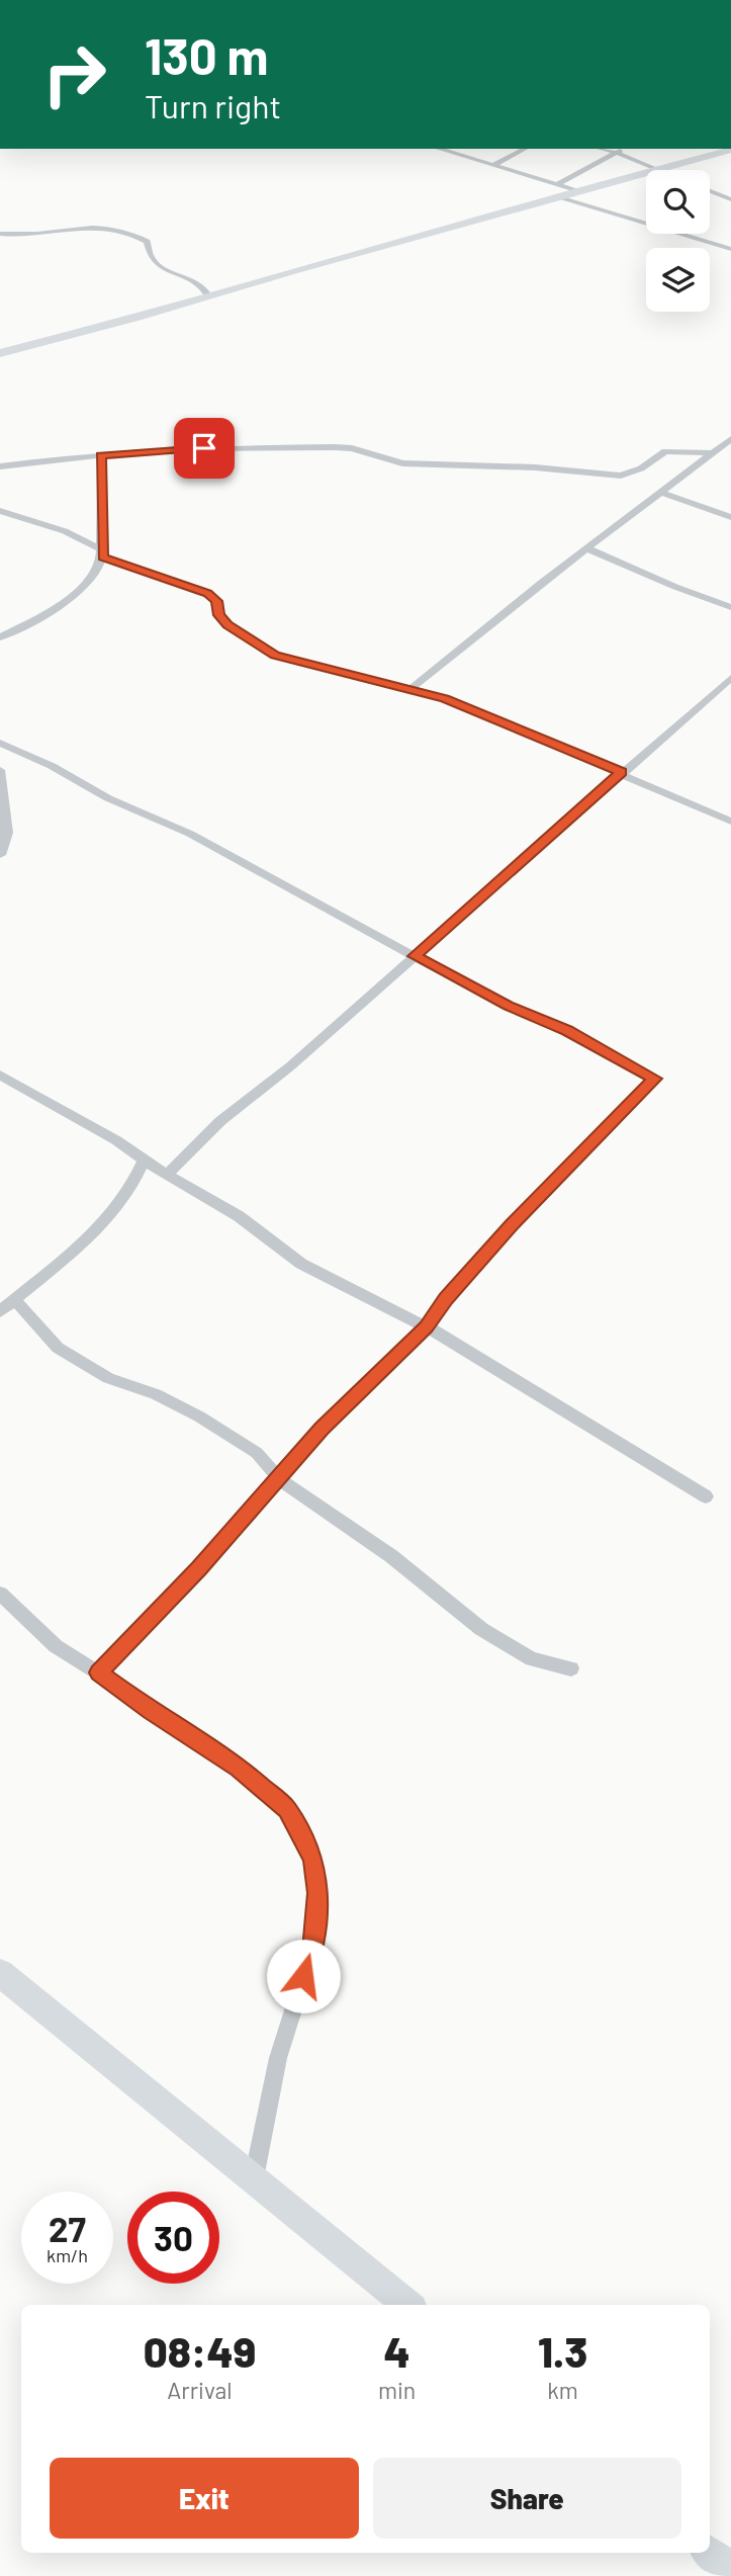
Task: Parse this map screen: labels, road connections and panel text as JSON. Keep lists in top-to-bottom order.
{
  "page": {
    "turn": ["130 m", "Turn right"],
    "speed": "27 km/h",
    "limit": "30",
    "eta": [
      "08:49",
      "Arrival",
      "4",
      "min",
      "1.3",
      "km"
    ],
    "buttons": ["Exit", "Share"]
  }
}
